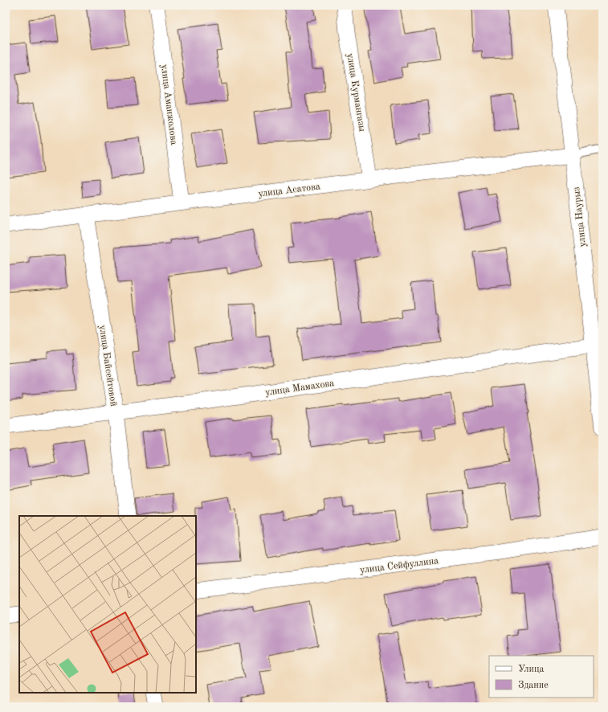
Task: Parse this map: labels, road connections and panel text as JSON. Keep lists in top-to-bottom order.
{
  "streets": {
    "street": [
      "улица Курмангазы",
      "улица Аманжолова",
      "улица Асатова",
      "улица Наурыз",
      "улица Байсейтовой",
      "улица Мамахова",
      "улица Сейфуллина"
    ]
  },
  "crossings": [
    ["улица Курмангазы", "улица Асатова"],
    ["улица Аманжолова", "улица Асатова"],
    ["улица Асатова", "улица Наурыз"],
    ["улица Асатова", "улица Байсейтовой"],
    ["улица Наурыз", "улица Мамахова"],
    ["улица Байсейтовой", "улица Мамахова"]
  ],
  "legend": ["Улица", "Здание"]
}
